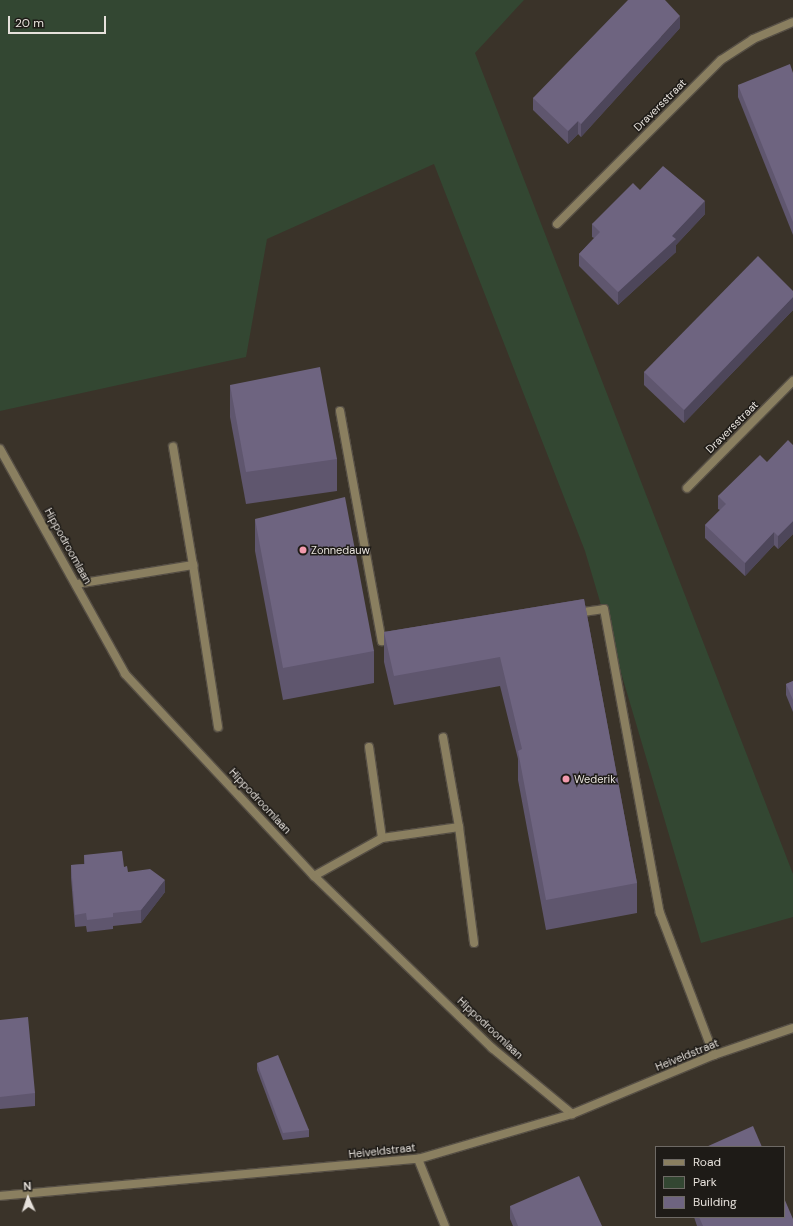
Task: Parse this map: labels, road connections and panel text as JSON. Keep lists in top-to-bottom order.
{
  "streets": {
    "street": ["Draversstraat", "Hippodroomlaan", "Heiveldstraat"]
  },
  "crossings": [
    ["Hippodroomlaan", "Heiveldstraat"]
  ],
  "places": ["Zonnedauw", "Wederik"],
  "legend": ["Road", "Park", "Building"],
  "scale_bar": "20 m",
  "north": "top"
}
